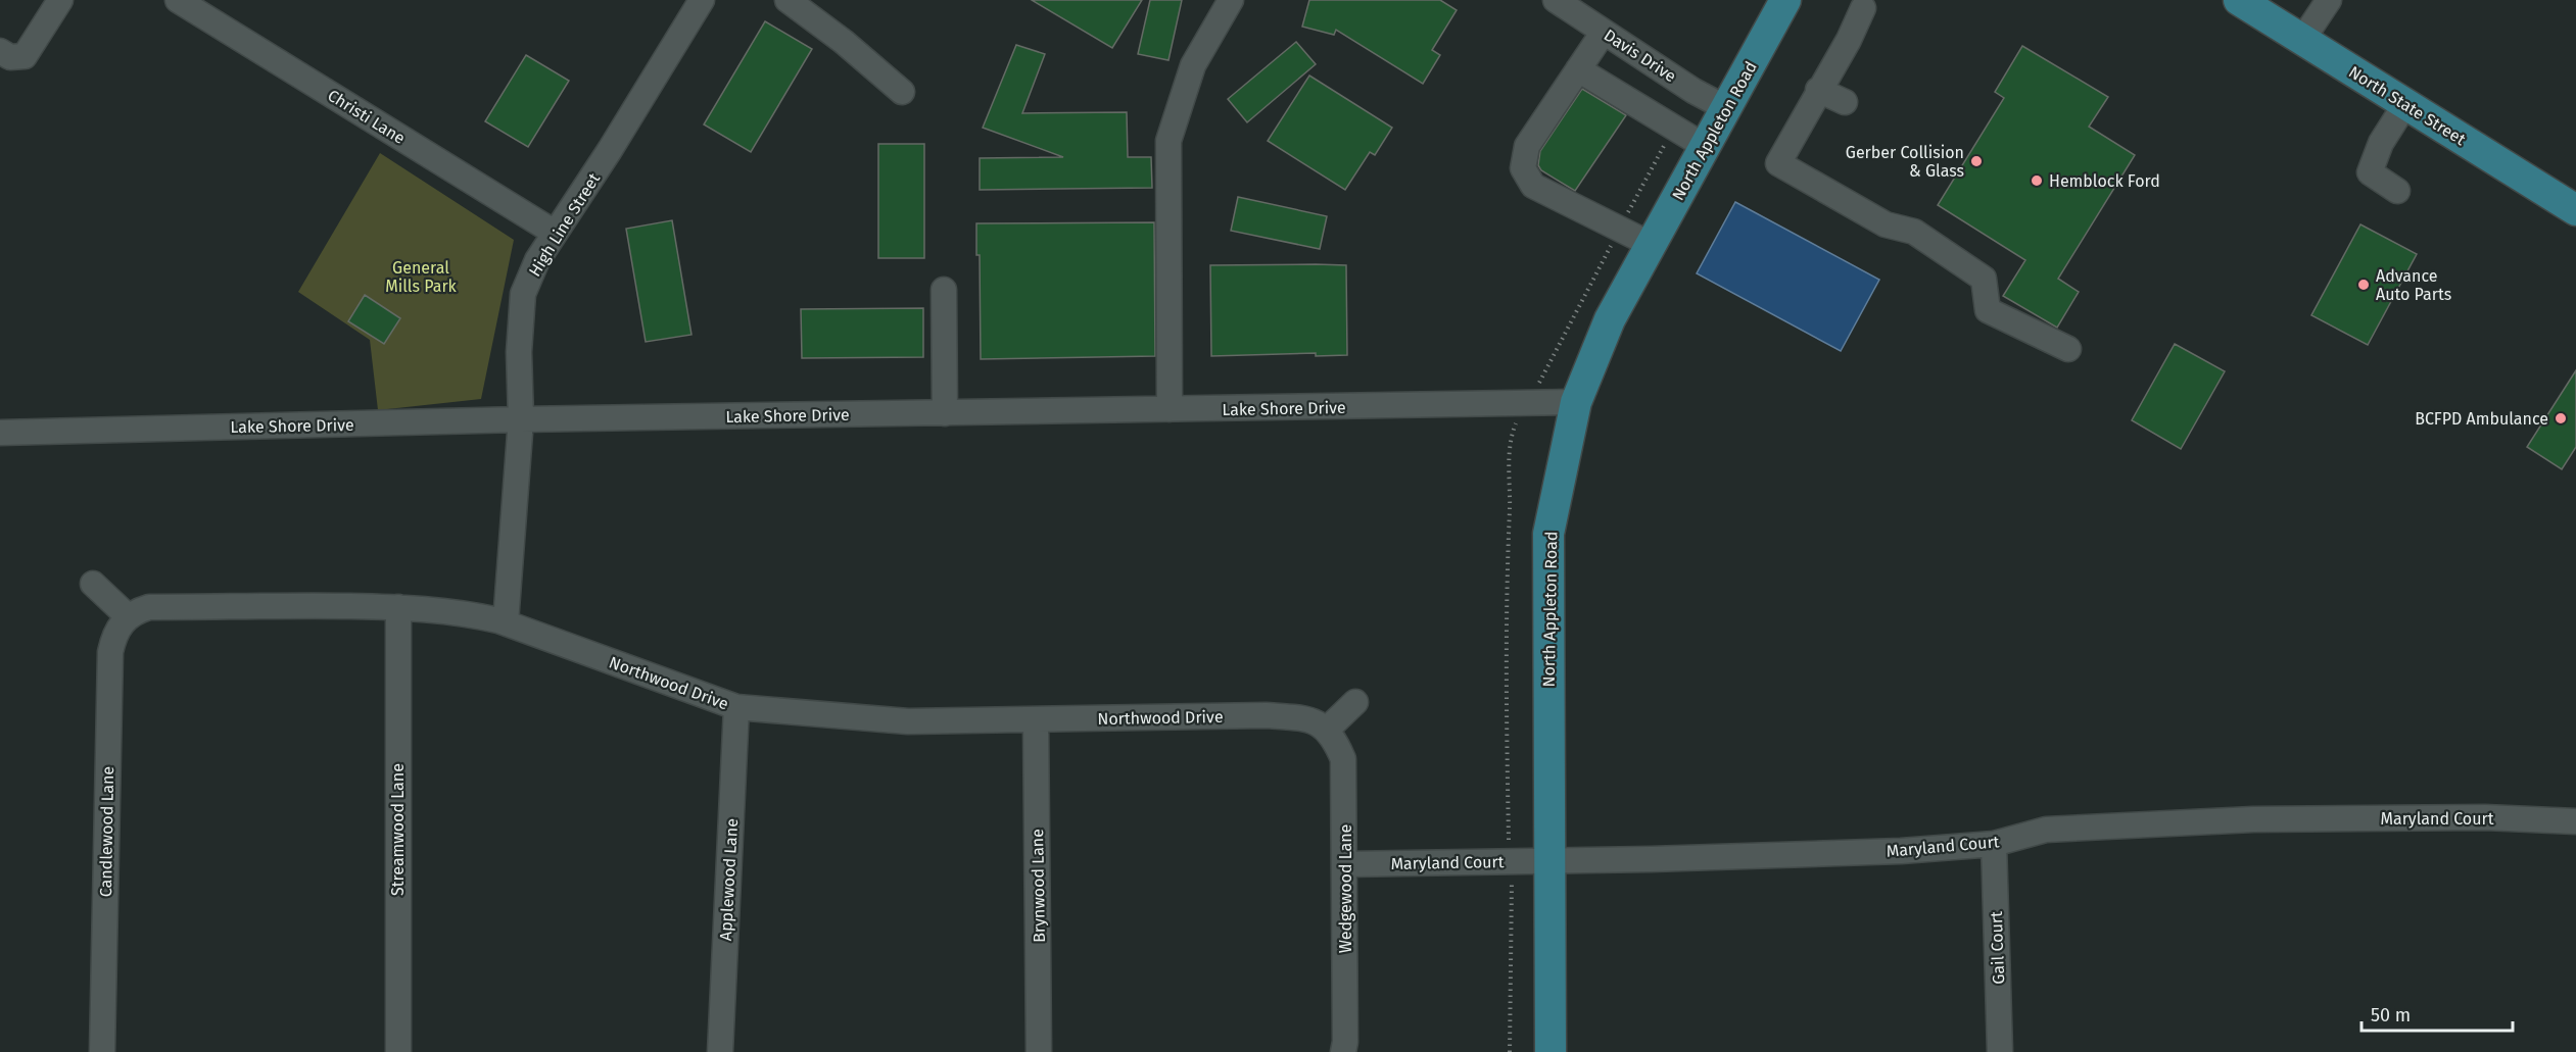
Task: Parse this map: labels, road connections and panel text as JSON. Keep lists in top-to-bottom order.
{
  "streets": {
    "main road": ["North State Street", "North Appleton Road"],
    "street": [
      "Davis Drive",
      "Christi Lane",
      "High Line Street",
      "Lake Shore Drive",
      "Northwood Drive",
      "Maryland Court",
      "Streamwood Lane",
      "Candlewood Lane",
      "Applewood Lane",
      "Brynwood Lane",
      "Wedgewood Lane",
      "Gail Court"
    ]
  },
  "crossings": [
    ["Davis Drive", "North Appleton Road"],
    ["Christi Lane", "High Line Street"],
    ["North Appleton Road", "Lake Shore Drive"],
    ["North Appleton Road", "Maryland Court"],
    ["High Line Street", "Lake Shore Drive"],
    ["High Line Street", "Northwood Drive"],
    ["Northwood Drive", "Streamwood Lane"],
    ["Northwood Drive", "Candlewood Lane"],
    ["Northwood Drive", "Applewood Lane"],
    ["Northwood Drive", "Brynwood Lane"],
    ["Northwood Drive", "Wedgewood Lane"],
    ["Maryland Court", "Wedgewood Lane"],
    ["Maryland Court", "Gail Court"]
  ],
  "parks": ["General Mills Park"],
  "places": [
    "Gerber Collision & Glass",
    "Hemblock Ford",
    "Advance Auto Parts",
    "BCFPD Ambulance"
  ],
  "scale_bar": "50 m"
}
